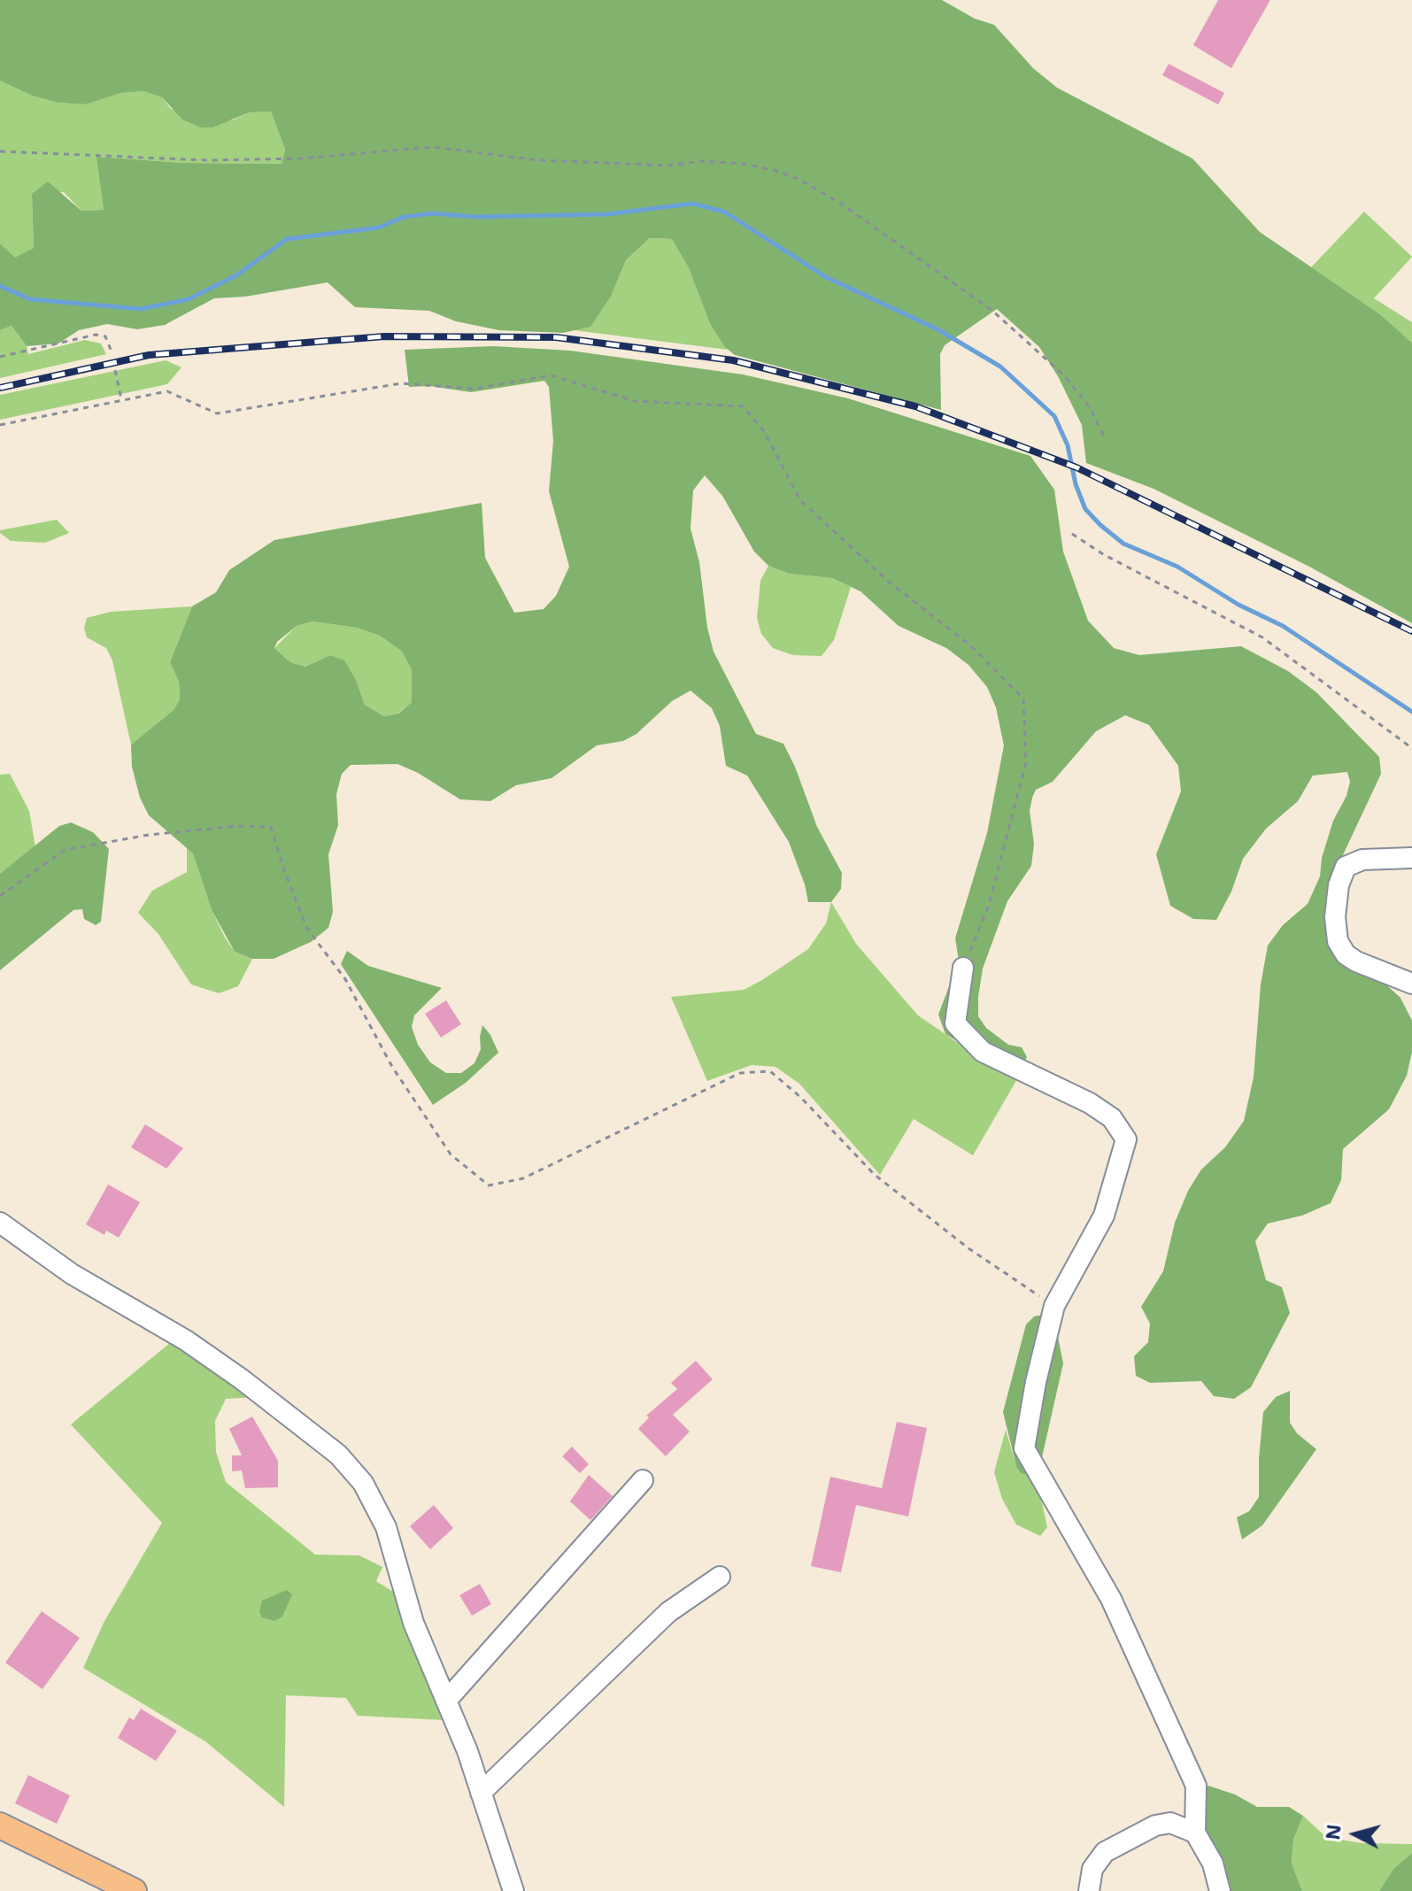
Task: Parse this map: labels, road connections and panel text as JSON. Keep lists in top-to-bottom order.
{
  "north": "left"
}
